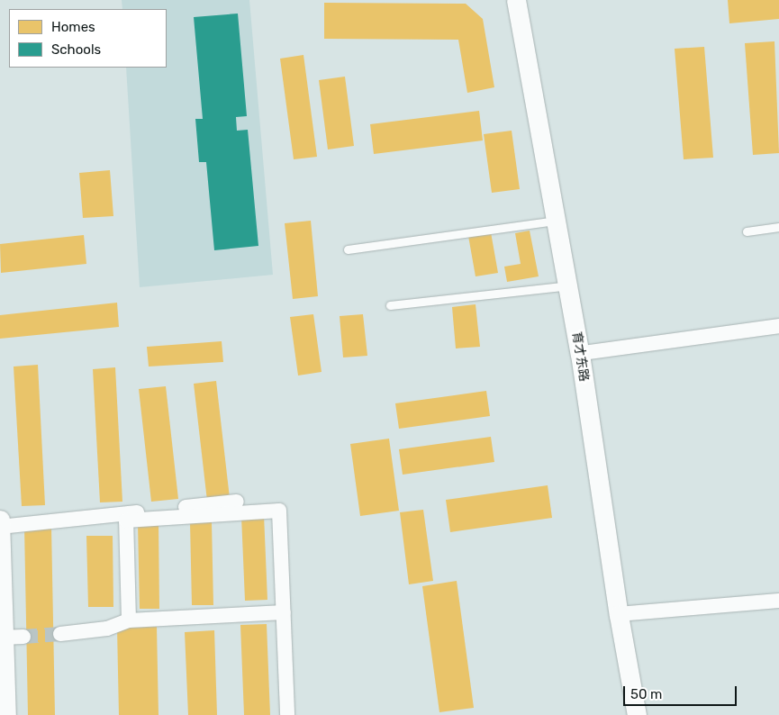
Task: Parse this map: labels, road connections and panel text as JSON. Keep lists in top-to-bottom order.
{
  "streets": {
    "street": ["育才东路"]
  },
  "legend": ["Homes", "Schools"],
  "scale_bar": "50 m"
}
